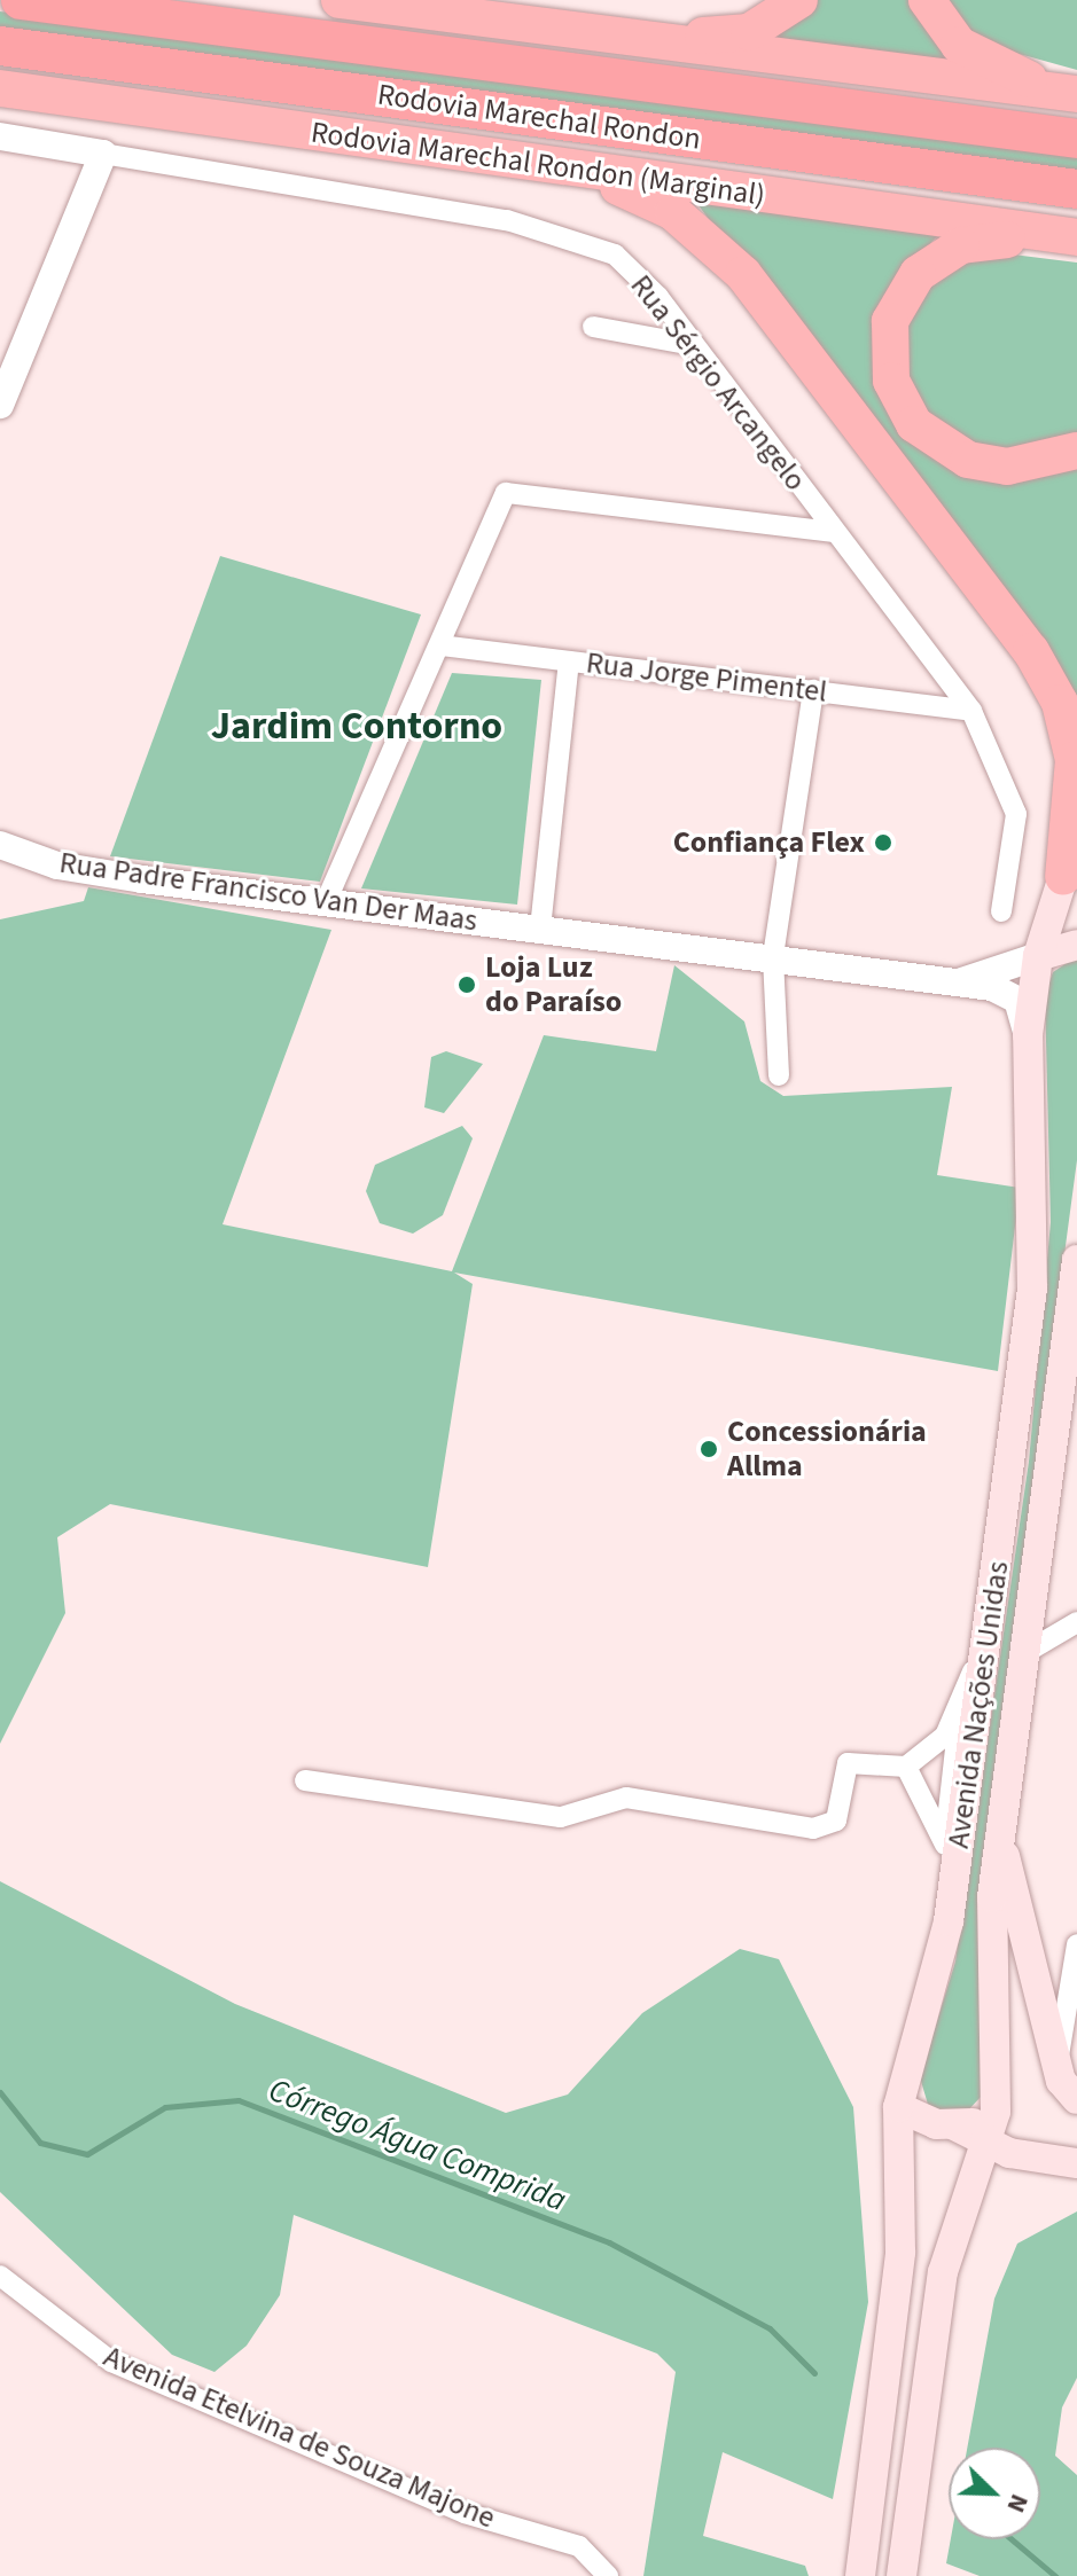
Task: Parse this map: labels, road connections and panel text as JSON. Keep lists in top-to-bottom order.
{
  "streets": {
    "highway": ["Rodovia Marechal Rondon", "Rodovia Marechal Rondon (Marginal)"],
    "main road": ["Avenida Nações Unidas"],
    "street": [
      "Rua Sérgio Arcangelo",
      "Rua Jorge Pimentel",
      "Rua Padre Francisco Van Der Maas",
      "Avenida Etelvina de Souza Majone"
    ]
  },
  "crossings": [
    ["Rua Sérgio Arcangelo", "Rua Jorge Pimentel"]
  ],
  "districts": ["Jardim Contorno"],
  "water": ["Córrego Água Comprida"],
  "places": ["Confiança Flex", "Loja Luz do Paraíso", "Concessionária Allma"],
  "north": "bottom right"
}
